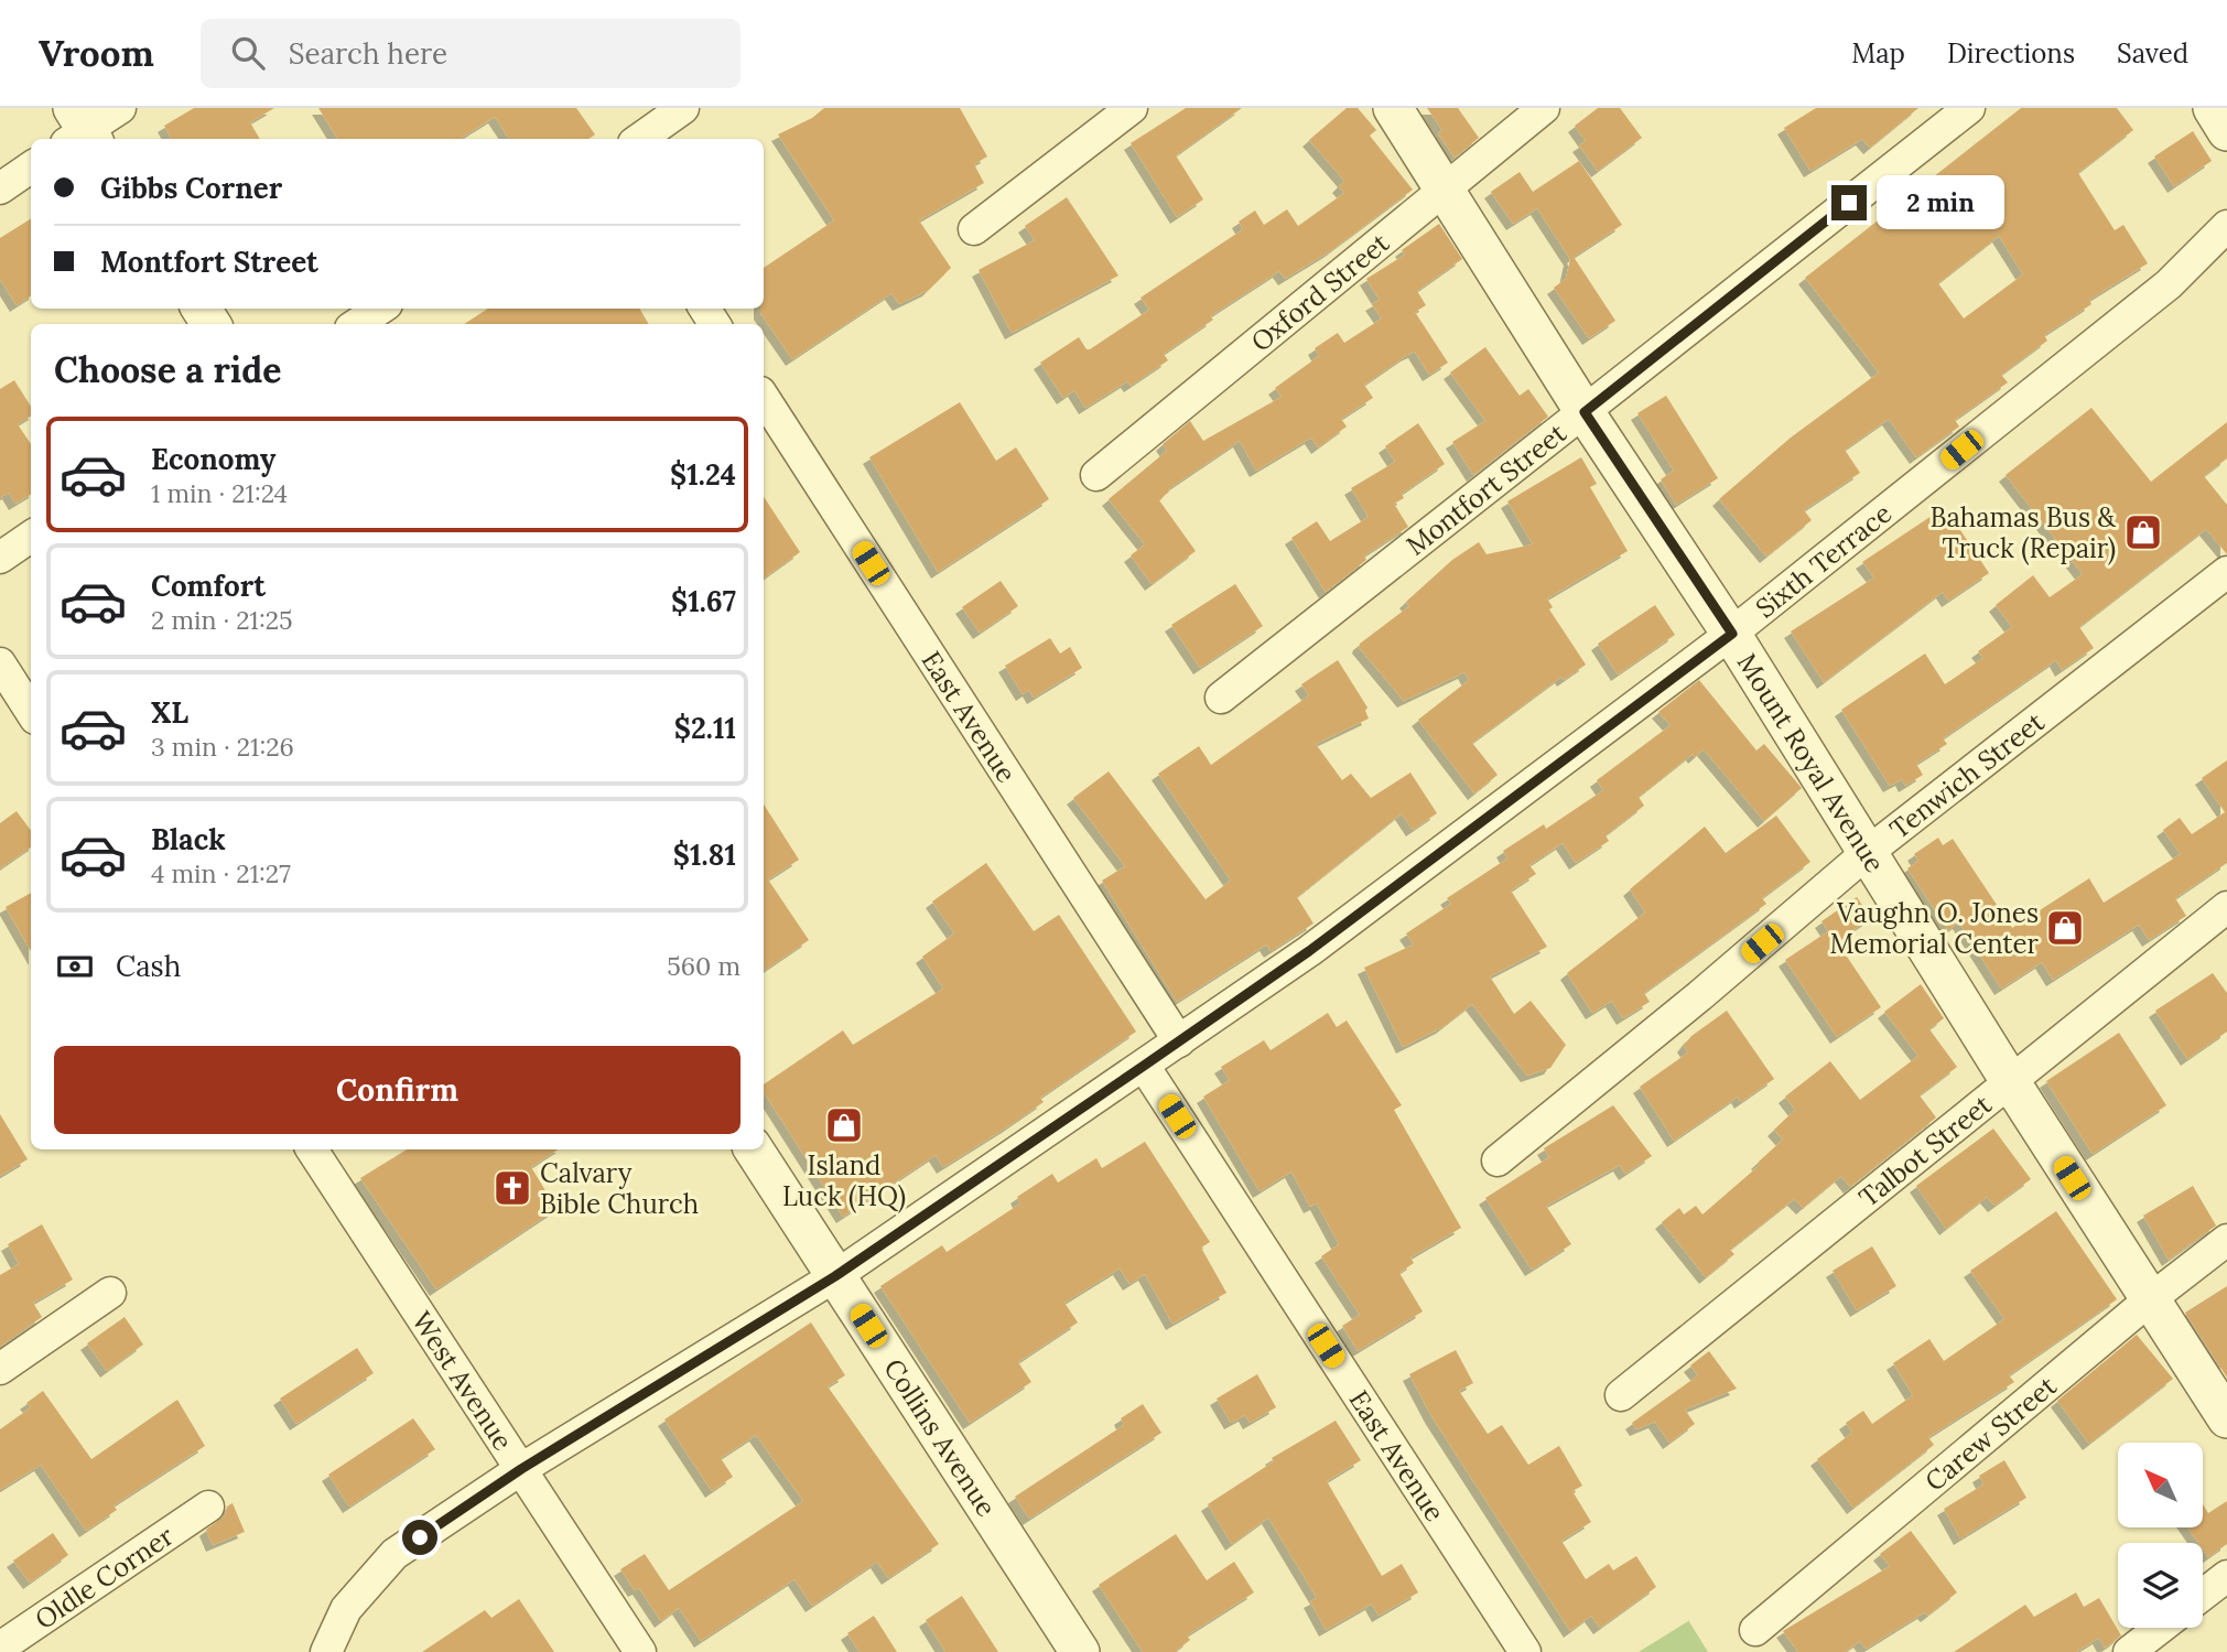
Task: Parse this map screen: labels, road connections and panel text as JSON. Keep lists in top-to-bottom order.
{
  "streets": {
    "street": [
      "Oxford Street",
      "Montfort Street",
      "Sixth Terrace",
      "East Avenue",
      "Mount Royal Avenue",
      "Tenwich Street",
      "Talbot Street",
      "West Avenue",
      "Carew Street",
      "Collins Avenue",
      "Oldle Corner"
    ]
  },
  "crossings": [
    ["Oxford Street", "Mount Royal Avenue"],
    ["Montfort Street", "Mount Royal Avenue"],
    ["Sixth Terrace", "East Avenue"],
    ["Sixth Terrace", "Mount Royal Avenue"],
    ["Sixth Terrace", "West Avenue"],
    ["Sixth Terrace", "Collins Avenue"],
    ["Mount Royal Avenue", "Tenwich Street"],
    ["Mount Royal Avenue", "Talbot Street"],
    ["Mount Royal Avenue", "Carew Street"]
  ],
  "places": {
    "shop": ["Bahamas Bus & Truck (Repair)", "Vaughn O. Jones Memorial Center", "Island Luck (HQ)"],
    "church": ["Calvary Bible Church"]
  },
  "north": "top left",
  "page": {
    "header": "Vroom",
    "search": "Search here",
    "nav": ["Map", "Directions", "Saved"],
    "banner": ["Gibbs Corner", "Montfort Street"],
    "bubble": "2 min",
    "heading": "Choose a ride",
    "list": [
      {
        "name": "Economy",
        "note": "1 min · 21:24",
        "value": "$1.24"
      },
      {
        "name": "Comfort",
        "note": "2 min · 21:25",
        "value": "$1.67"
      },
      {
        "name": "XL",
        "note": "3 min · 21:26",
        "value": "$2.11"
      },
      {
        "name": "Black",
        "note": "4 min · 21:27",
        "value": "$1.81"
      }
    ],
    "pay": ["Cash", "560 m"],
    "buttons": "Confirm"
  }
}
